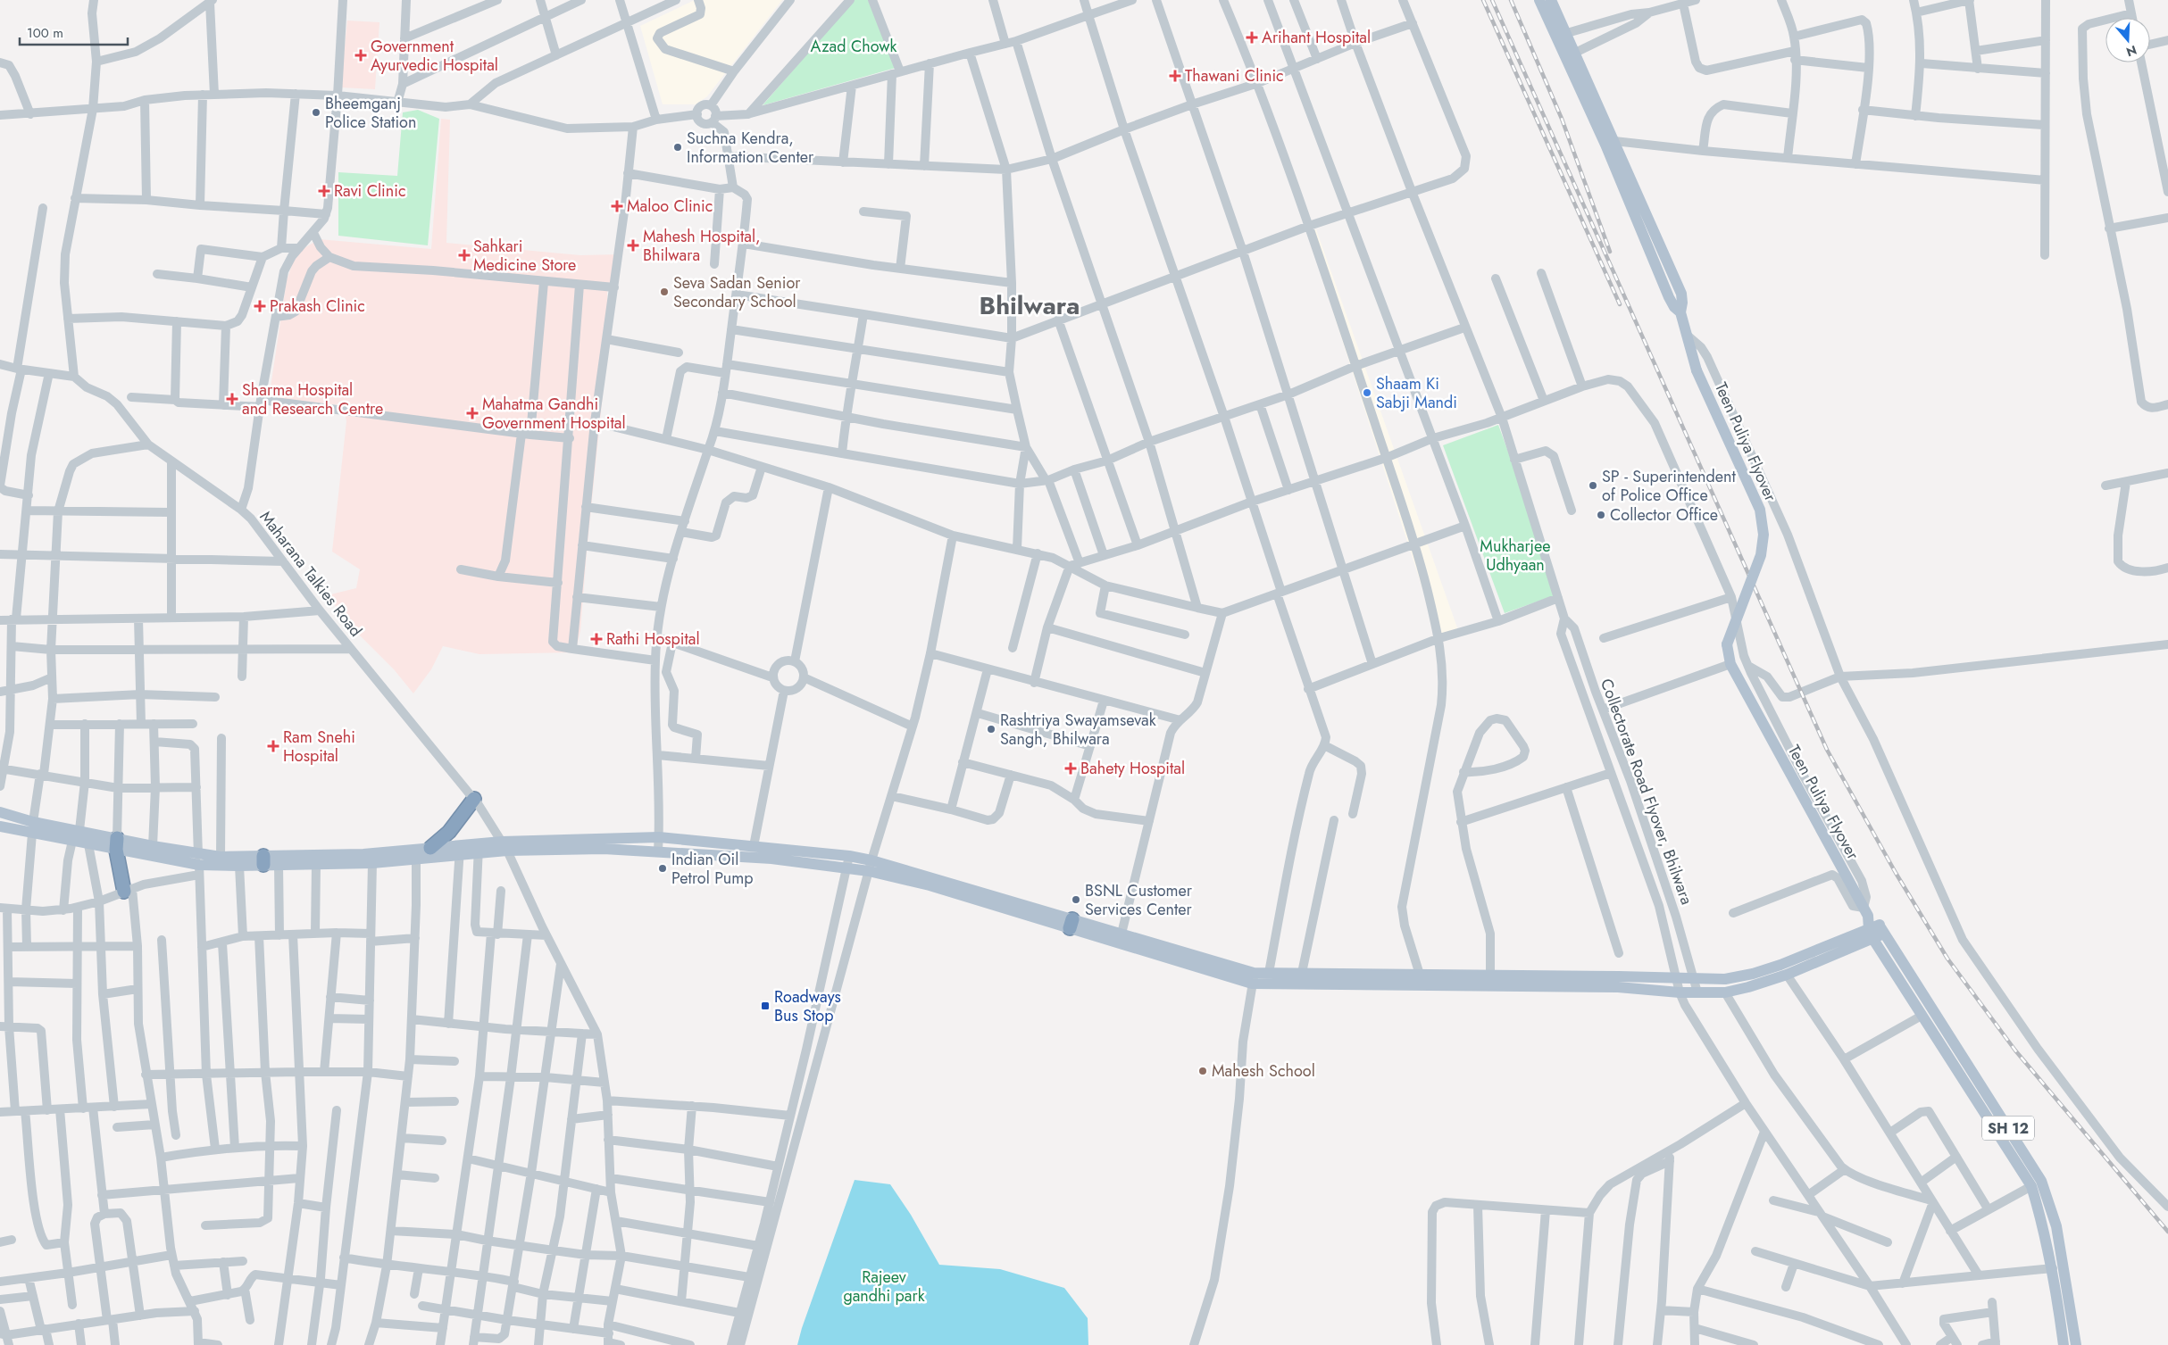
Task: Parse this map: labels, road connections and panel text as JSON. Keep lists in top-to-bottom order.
{
  "streets": {
    "main road": ["Teen Puliya Flyover", "SH 12"],
    "street": ["Maharana Talkies Road", "Collectorate Road Flyover, Bhilwara"]
  },
  "districts": ["Bhilwara"],
  "parks": ["Azad Chowk", "Mukharjee Udhyaan", "Rajeev gandhi park"],
  "places": {
    "health": [
      "Arihant Hospital",
      "Government Ayurvedic Hospital",
      "Thawani Clinic",
      "Ravi Clinic",
      "Maloo Clinic",
      "Mahesh Hospital, Bhilwara",
      "Sahkari Medicine Store",
      "Prakash Clinic",
      "Sharma Hospital and Research Centre",
      "Mahatma Gandhi Government Hospital",
      "Rathi Hospital",
      "Ram Snehi Hospital",
      "Bahety Hospital"
    ],
    "other": [
      "Bheemganj Police Station",
      "Suchna Kendra, Information Center",
      "Seva Sadan Senior Secondary School",
      "Shaam Ki Sabji Mandi",
      "SP - Superintendent of Police Office",
      "Collector Office",
      "Rashtriya Swayamsevak Sangh, Bhilwara",
      "Indian Oil Petrol Pump",
      "BSNL Customer Services Center",
      "Mahesh School"
    ],
    "transit": ["Roadways Bus Stop"]
  },
  "scale_bar": "100 m",
  "north": "bottom"
}
